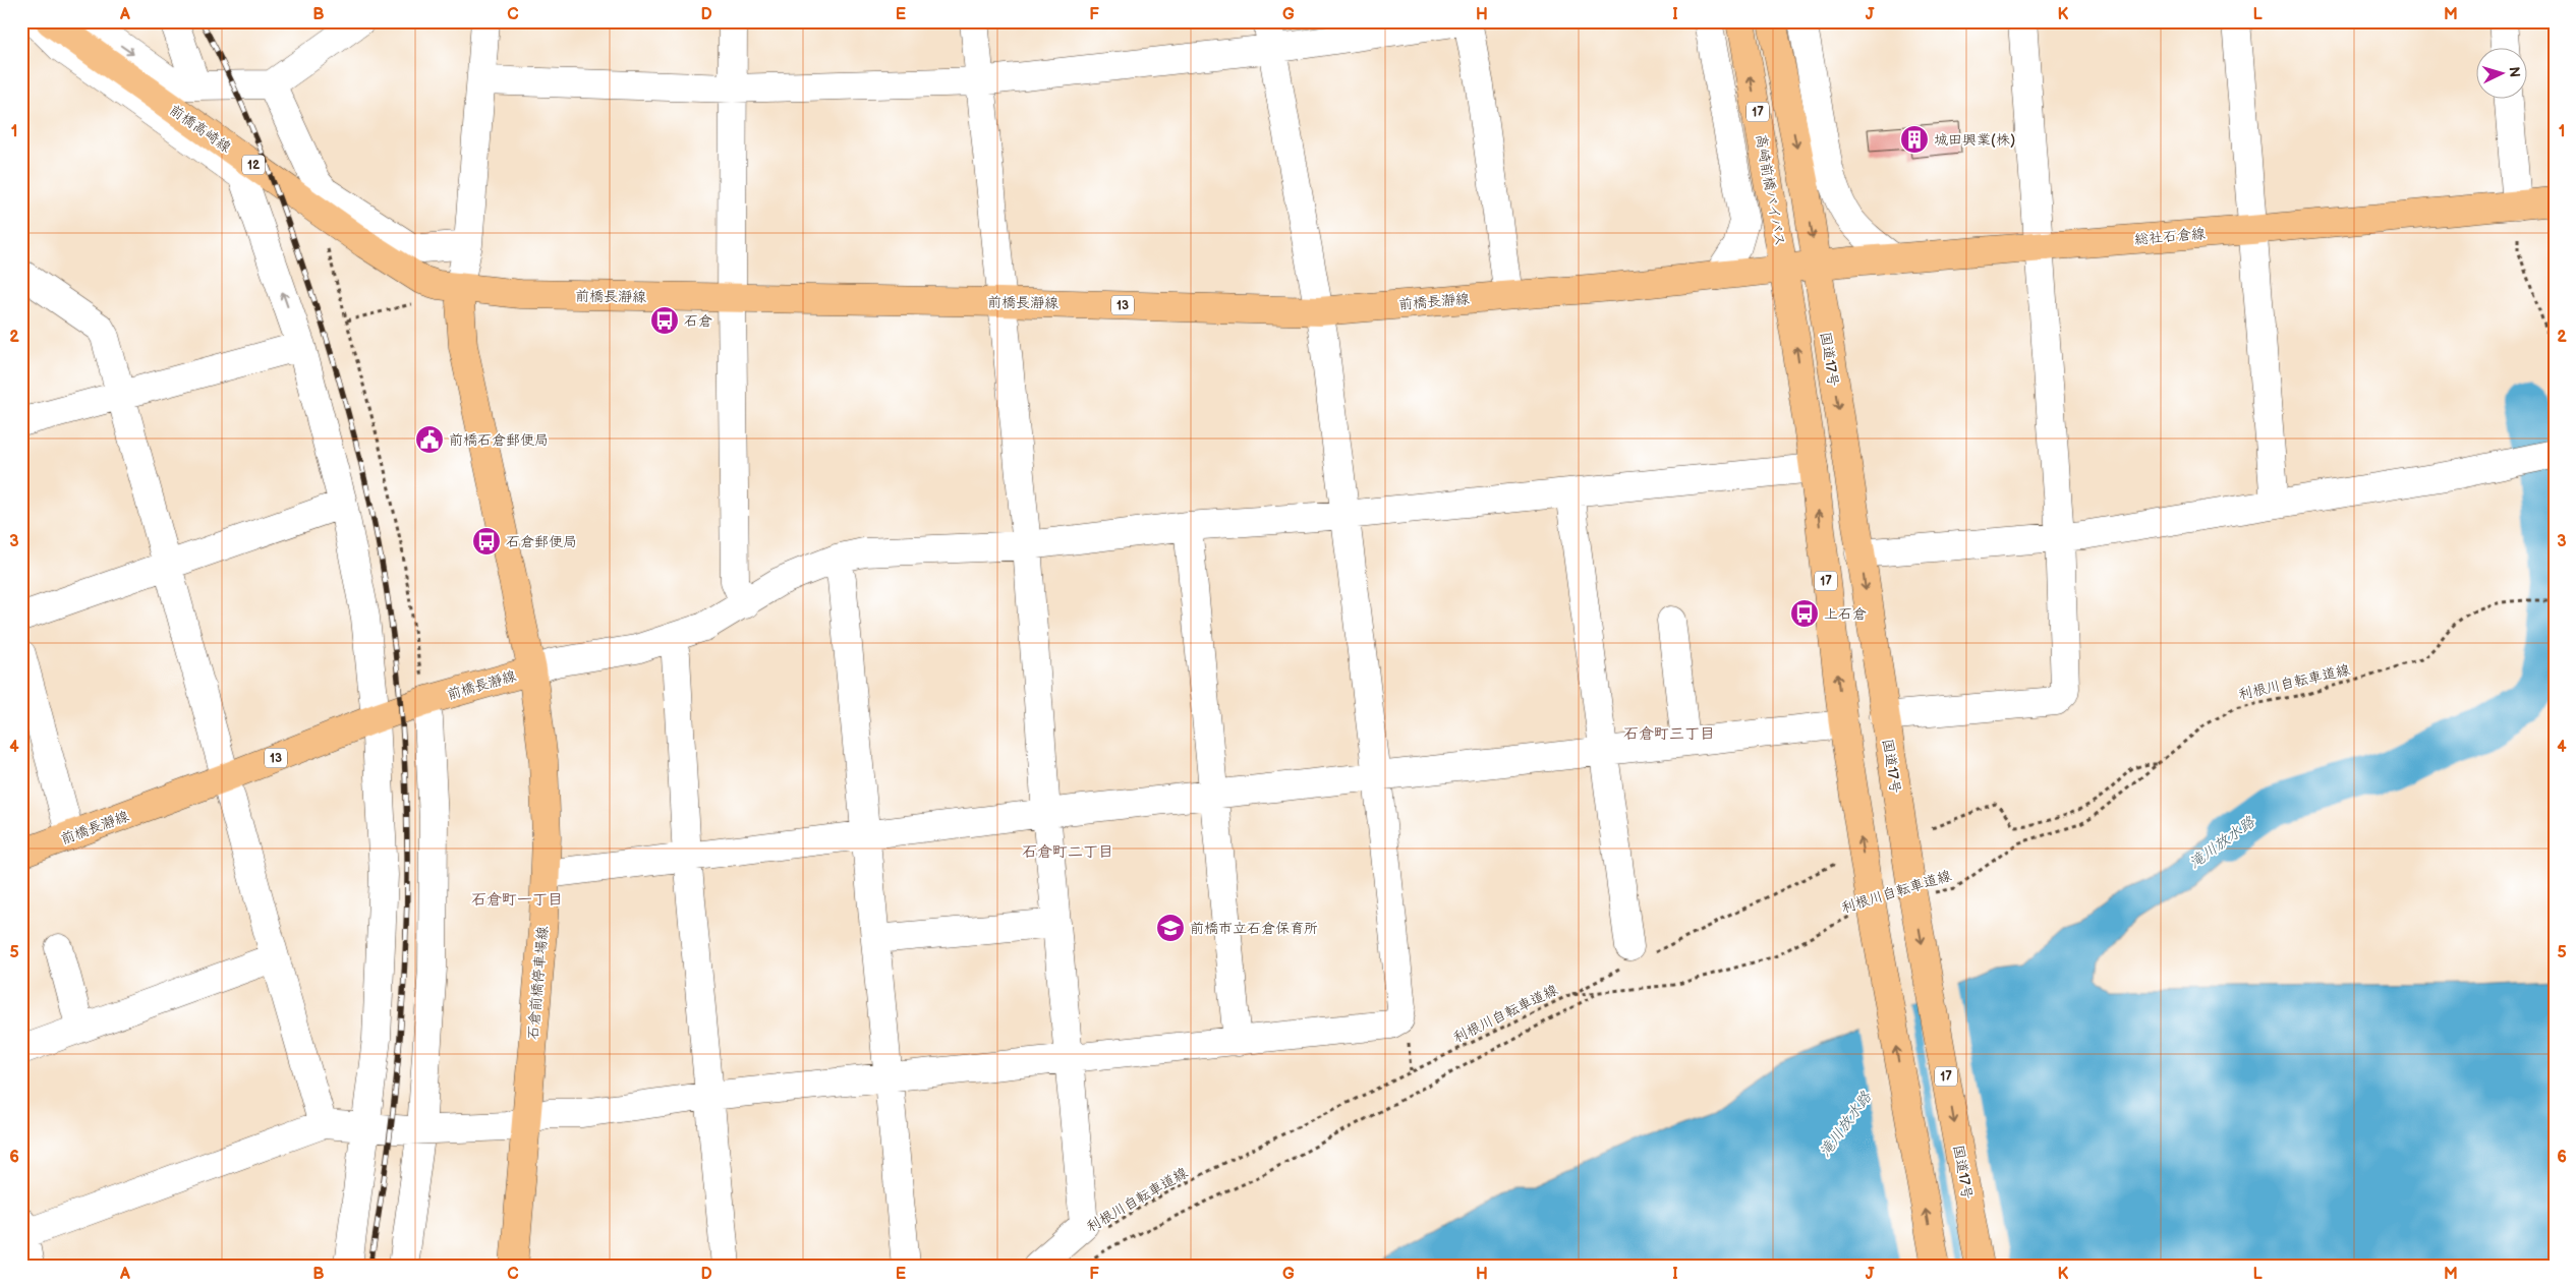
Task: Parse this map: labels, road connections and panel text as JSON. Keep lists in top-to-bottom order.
{
  "streets": {
    "main road": [
      "17",
      "前橋高崎線",
      "12",
      "高崎前橋バイパス",
      "総社石倉線",
      "前橋長瀞線",
      "13",
      "国道17号",
      "石倉前橋停車場線"
    ],
    "path": ["利根川自転車道線"]
  },
  "crossings": [
    ["17", "高崎前橋バイパス"],
    ["17", "総社石倉線"],
    ["17", "前橋長瀞線"],
    ["17", "国道17号"],
    ["17", "利根川自転車道線"],
    ["前橋高崎線", "前橋長瀞線"],
    ["高崎前橋バイパス", "総社石倉線"],
    ["高崎前橋バイパス", "前橋長瀞線"],
    ["総社石倉線", "前橋長瀞線"],
    ["総社石倉線", "国道17号"],
    ["前橋長瀞線", "石倉前橋停車場線"],
    ["国道17号", "利根川自転車道線"]
  ],
  "districts": ["石倉町三丁目", "石倉町二丁目", "石倉町一丁目"],
  "water": ["滝川放水路"],
  "places": {
    "building": ["城田興業(株)"],
    "bus stop": ["石倉", "石倉郵便局", "上石倉"],
    "public building": ["前橋石倉郵便局"],
    "school or university": ["前橋市立石倉保育所"]
  },
  "north": "right",
  "grid": {
    "columns": [
      "A",
      "B",
      "C",
      "D",
      "E",
      "F",
      "G",
      "H",
      "I",
      "J",
      "K",
      "L",
      "M"
    ],
    "rows": [
      "1",
      "2",
      "3",
      "4",
      "5",
      "6"
    ]
  }
}
